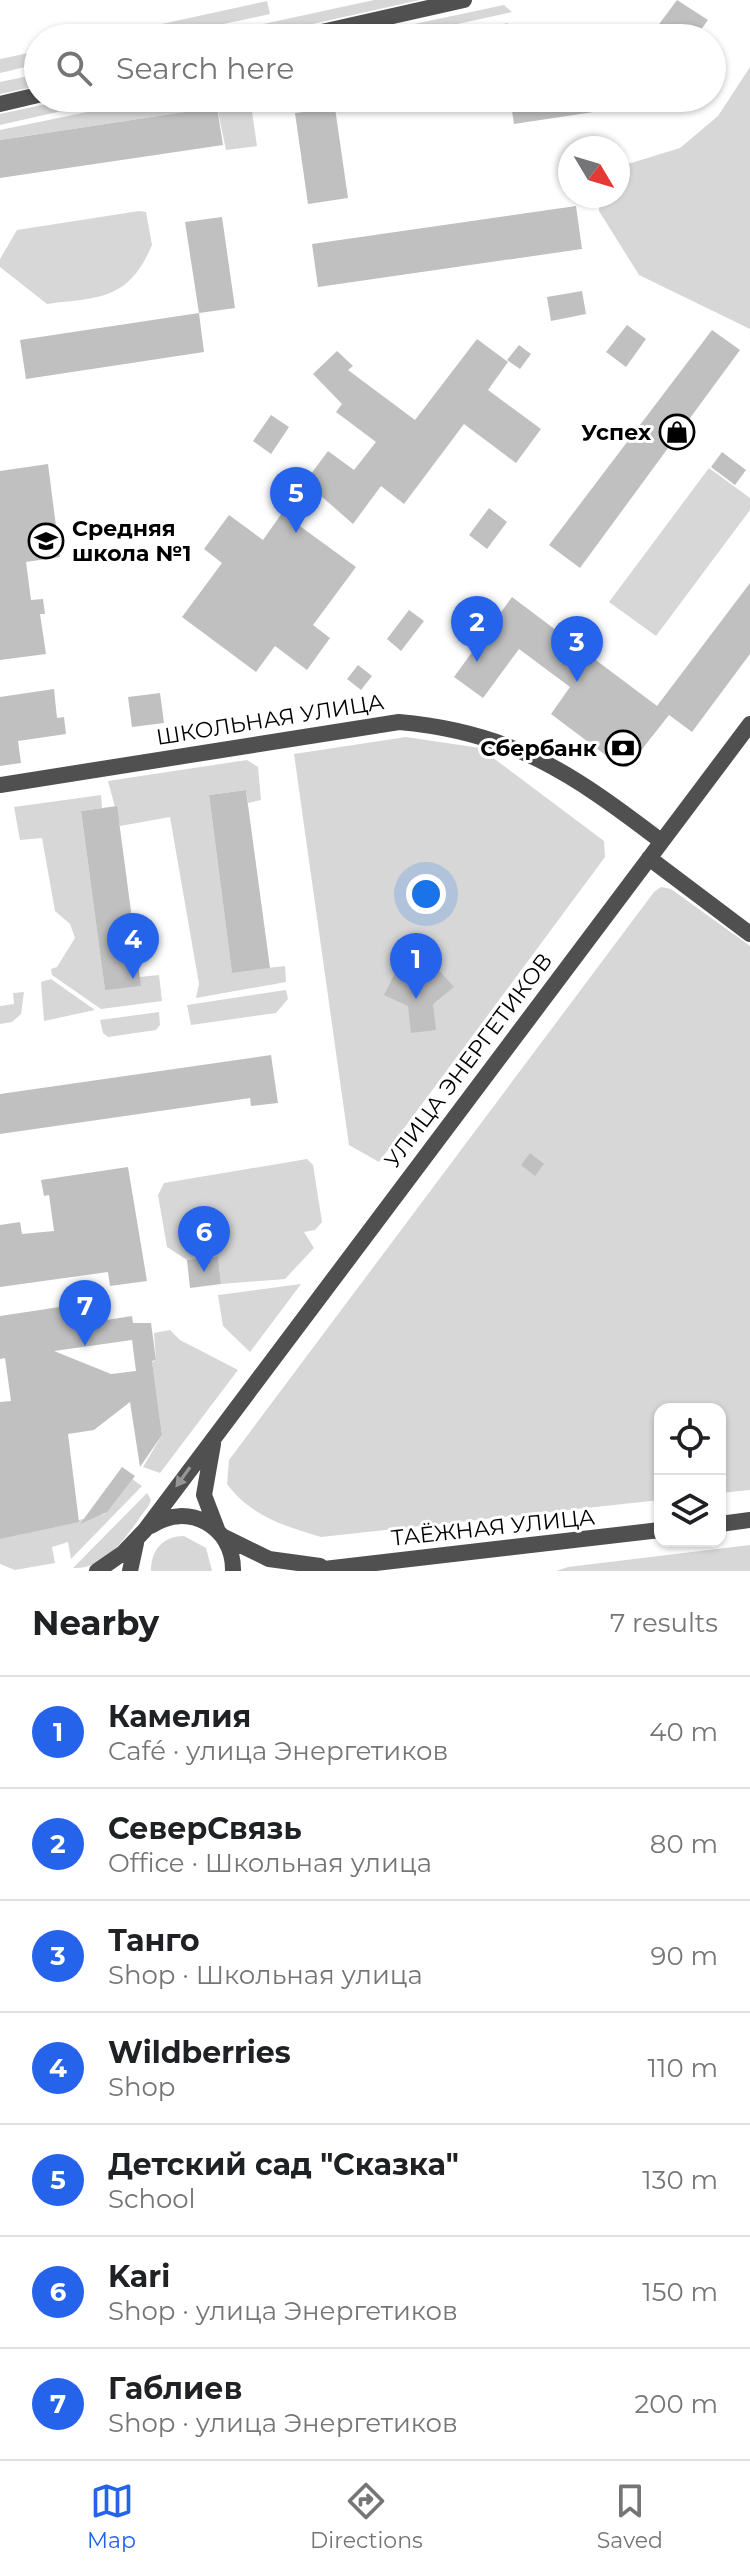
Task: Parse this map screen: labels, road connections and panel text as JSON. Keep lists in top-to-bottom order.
{
  "streets": {
    "street": ["ШКОЛЬНАЯ УЛИЦА", "УЛИЦА ЭНЕРГЕТИКОВ", "ТАЁЖНАЯ УЛИЦА"]
  },
  "crossings": [
    ["ШКОЛЬНАЯ УЛИЦА", "УЛИЦА ЭНЕРГЕТИКОВ"]
  ],
  "places": {
    "shop": ["Успех"],
    "school or university": ["Средняя школа №1"],
    "bank": ["Сбербанк"]
  },
  "north": "bottom right",
  "page": {
    "search": "Search here",
    "pins": [
      "5",
      "2",
      "3",
      "4",
      "1",
      "6",
      "7"
    ],
    "heading": ["Nearby", "7 results"],
    "list": [
      {
        "mark": "1",
        "name": "Камелия",
        "note": "Café · улица Энергетиков",
        "value": "40 m"
      },
      {
        "mark": "2",
        "name": "СеверСвязь",
        "note": "Office · Школьная улица",
        "value": "80 m"
      },
      {
        "mark": "3",
        "name": "Танго",
        "note": "Shop · Школьная улица",
        "value": "90 m"
      },
      {
        "mark": "4",
        "name": "Wildberries",
        "note": "Shop",
        "value": "110 m"
      },
      {
        "mark": "5",
        "name": "Детский сад \"Сказка\"",
        "note": "School",
        "value": "130 m"
      },
      {
        "mark": "6",
        "name": "Kari",
        "note": "Shop · улица Энергетиков",
        "value": "150 m"
      },
      {
        "mark": "7",
        "name": "Габлиев",
        "note": "Shop · улица Энергетиков",
        "value": "200 m"
      }
    ],
    "nav": ["Map", "Directions", "Saved"]
  }
}
